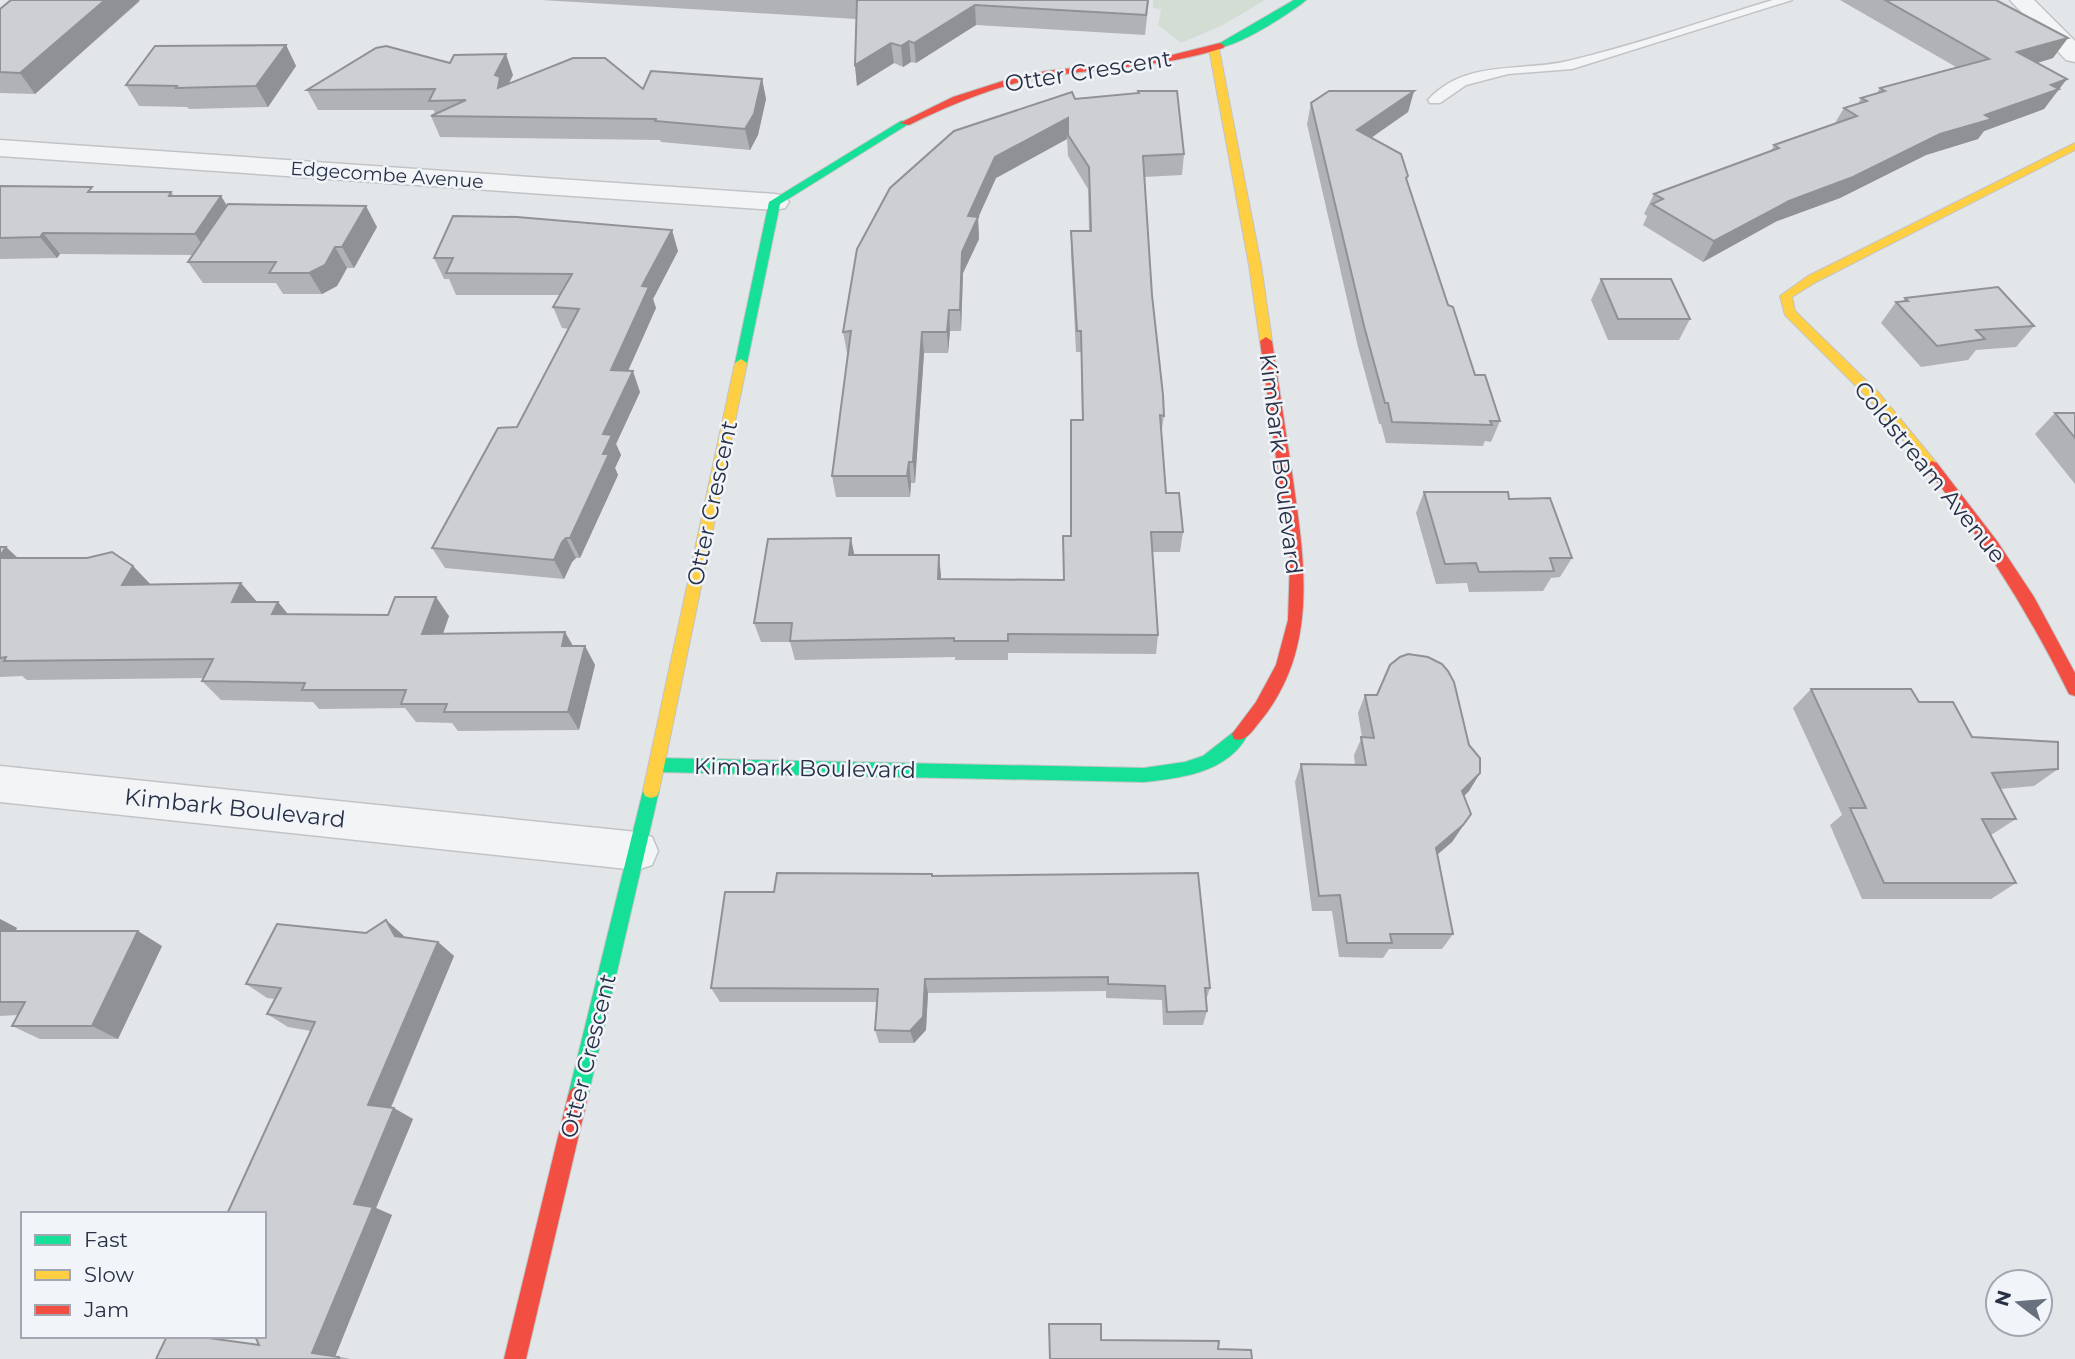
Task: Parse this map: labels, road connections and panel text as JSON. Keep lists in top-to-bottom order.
{
  "streets": {
    "street": [
      "Otter Crescent",
      "Edgecombe Avenue",
      "Kimbark Boulevard",
      "Coldstream Avenue"
    ]
  },
  "crossings": [
    ["Otter Crescent", "Edgecombe Avenue"],
    ["Otter Crescent", "Kimbark Boulevard"]
  ],
  "legend": ["Fast", "Slow", "Jam"],
  "north": "left"
}
